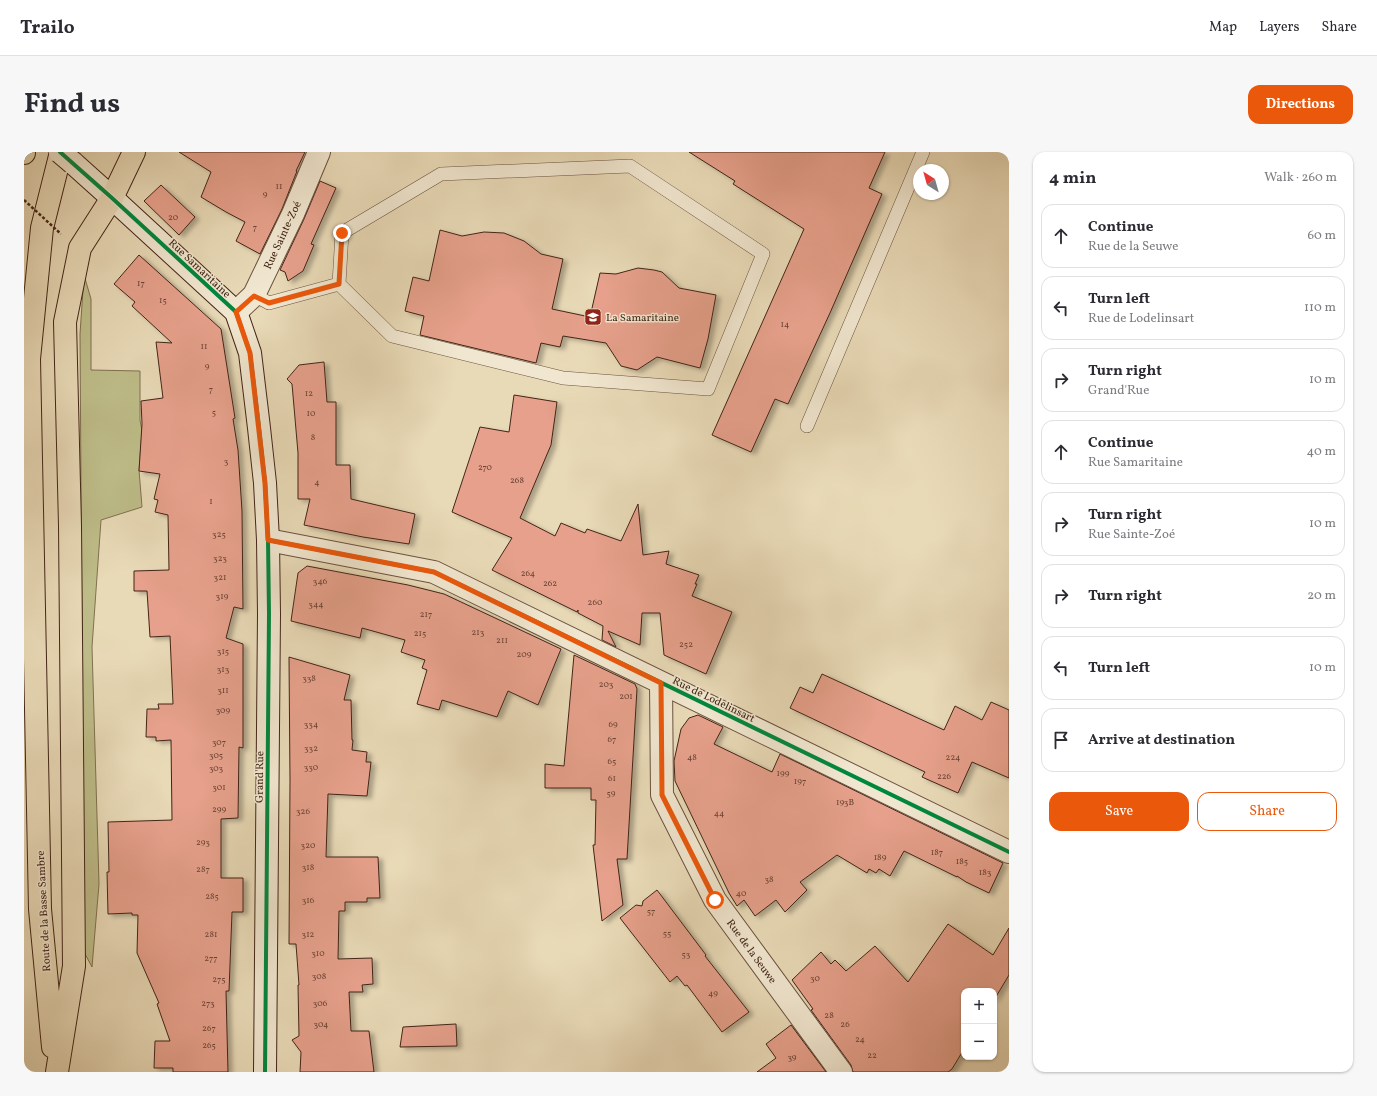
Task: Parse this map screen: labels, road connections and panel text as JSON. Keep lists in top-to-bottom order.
{
  "streets": {
    "highway": ["Route de la Basse Sambre"],
    "street": [
      "Rue Sainte-Zoé",
      "Rue Samaritaine",
      "Rue de Lodelinsart",
      "Grand'Rue",
      "Rue de la Seuwe"
    ]
  },
  "crossings": [
    ["Rue Sainte-Zoé", "Rue Samaritaine"],
    ["Rue Samaritaine", "Grand'Rue"],
    ["Rue Samaritaine", "Route de la Basse Sambre"],
    ["Rue de Lodelinsart", "Grand'Rue"],
    ["Rue de Lodelinsart", "Rue de la Seuwe"]
  ],
  "places": {
    "school or university": ["La Samaritaine"]
  },
  "house_numbers": [
    "11",
    "9",
    "20",
    "7",
    "17",
    "15",
    "14",
    "11",
    "9",
    "7",
    "12",
    "5",
    "10",
    "8",
    "3",
    "270",
    "268",
    "4",
    "1",
    "325",
    "323",
    "264",
    "321",
    "346",
    "262",
    "319",
    "260",
    "344",
    "217",
    "213",
    "215",
    "211",
    "252",
    "315",
    "209",
    "313",
    "338",
    "203",
    "311",
    "201",
    "309",
    "334",
    "69",
    "67",
    "307",
    "332",
    "305",
    "48",
    "224",
    "65",
    "330",
    "303",
    "199",
    "226",
    "61",
    "197",
    "301",
    "59",
    "193B",
    "299",
    "326",
    "44",
    "293",
    "320",
    "187",
    "189",
    "185",
    "318",
    "287",
    "183",
    "38",
    "40",
    "285",
    "316",
    "57",
    "55",
    "281",
    "312",
    "310",
    "53",
    "277",
    "308",
    "30",
    "275",
    "49",
    "273",
    "306",
    "28",
    "304",
    "26",
    "267",
    "24",
    "265",
    "22",
    "39"
  ],
  "north": "top left",
  "page": {
    "header": "Trailo",
    "nav": ["Map", "Layers", "Share"],
    "title": "Find us",
    "buttons": [
      "Directions",
      ["Save", "Share"]
    ],
    "heading": ["4 min", "Walk · 260 m"],
    "list": [
      ["Continue", "Rue de la Seuwe", "60 m"],
      ["Turn left", "Rue de Lodelinsart", "110 m"],
      ["Turn right", "Grand'Rue", "10 m"],
      ["Continue", "Rue Samaritaine", "40 m"],
      ["Turn right", "Rue Sainte-Zoé", "10 m"],
      ["Turn right", "20 m"],
      ["Turn left", "10 m"],
      "Arrive at destination"
    ],
    "map_buttons": ["+", "−"]
  }
}
